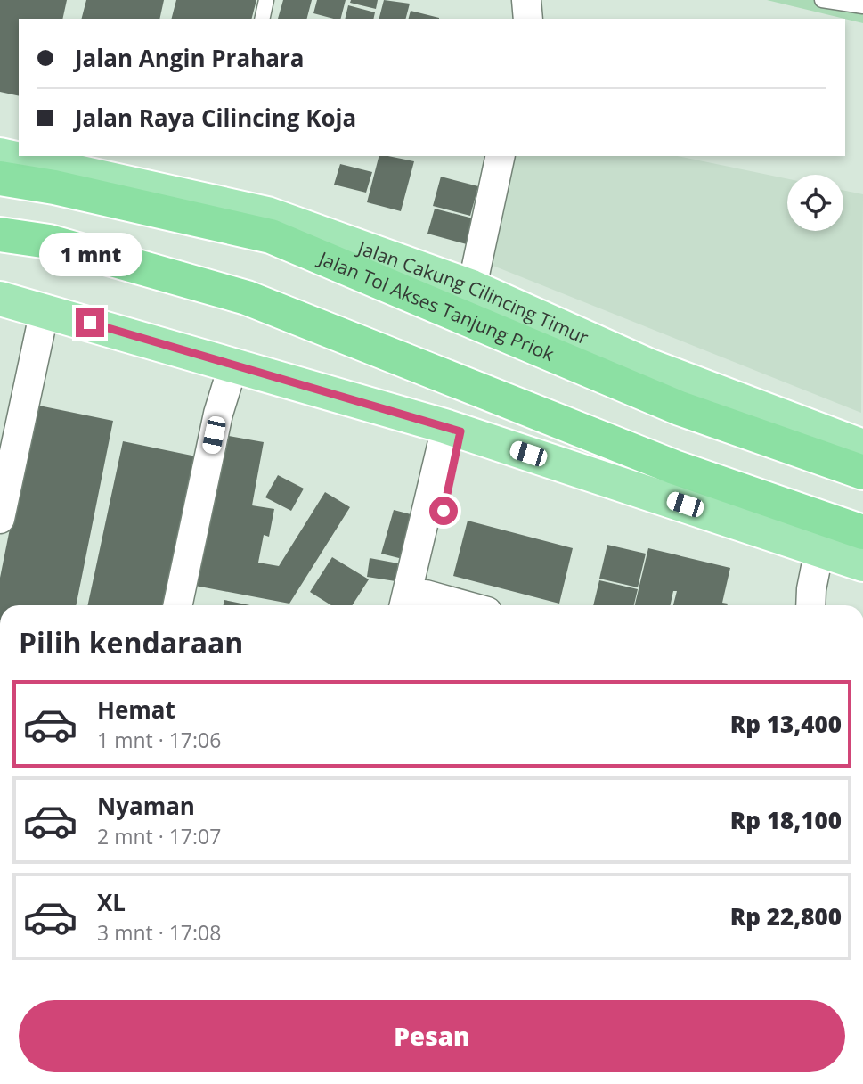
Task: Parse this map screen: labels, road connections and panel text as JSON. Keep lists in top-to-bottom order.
{
  "streets": {
    "highway": ["Jalan Cakung Cilincing Timur", "Jalan Tol Akses Tanjung Priok"]
  },
  "page": {
    "banner": ["Jalan Angin Prahara", "Jalan Raya Cilincing Koja"],
    "bubble": "1 mnt",
    "heading": "Pilih kendaraan",
    "list": [
      {
        "name": "Hemat",
        "note": "1 mnt · 17:06",
        "value": "Rp 13,400"
      },
      {
        "name": "Nyaman",
        "note": "2 mnt · 17:07",
        "value": "Rp 18,100"
      },
      {
        "name": "XL",
        "note": "3 mnt · 17:08",
        "value": "Rp 22,800"
      }
    ],
    "buttons": "Pesan"
  }
}
